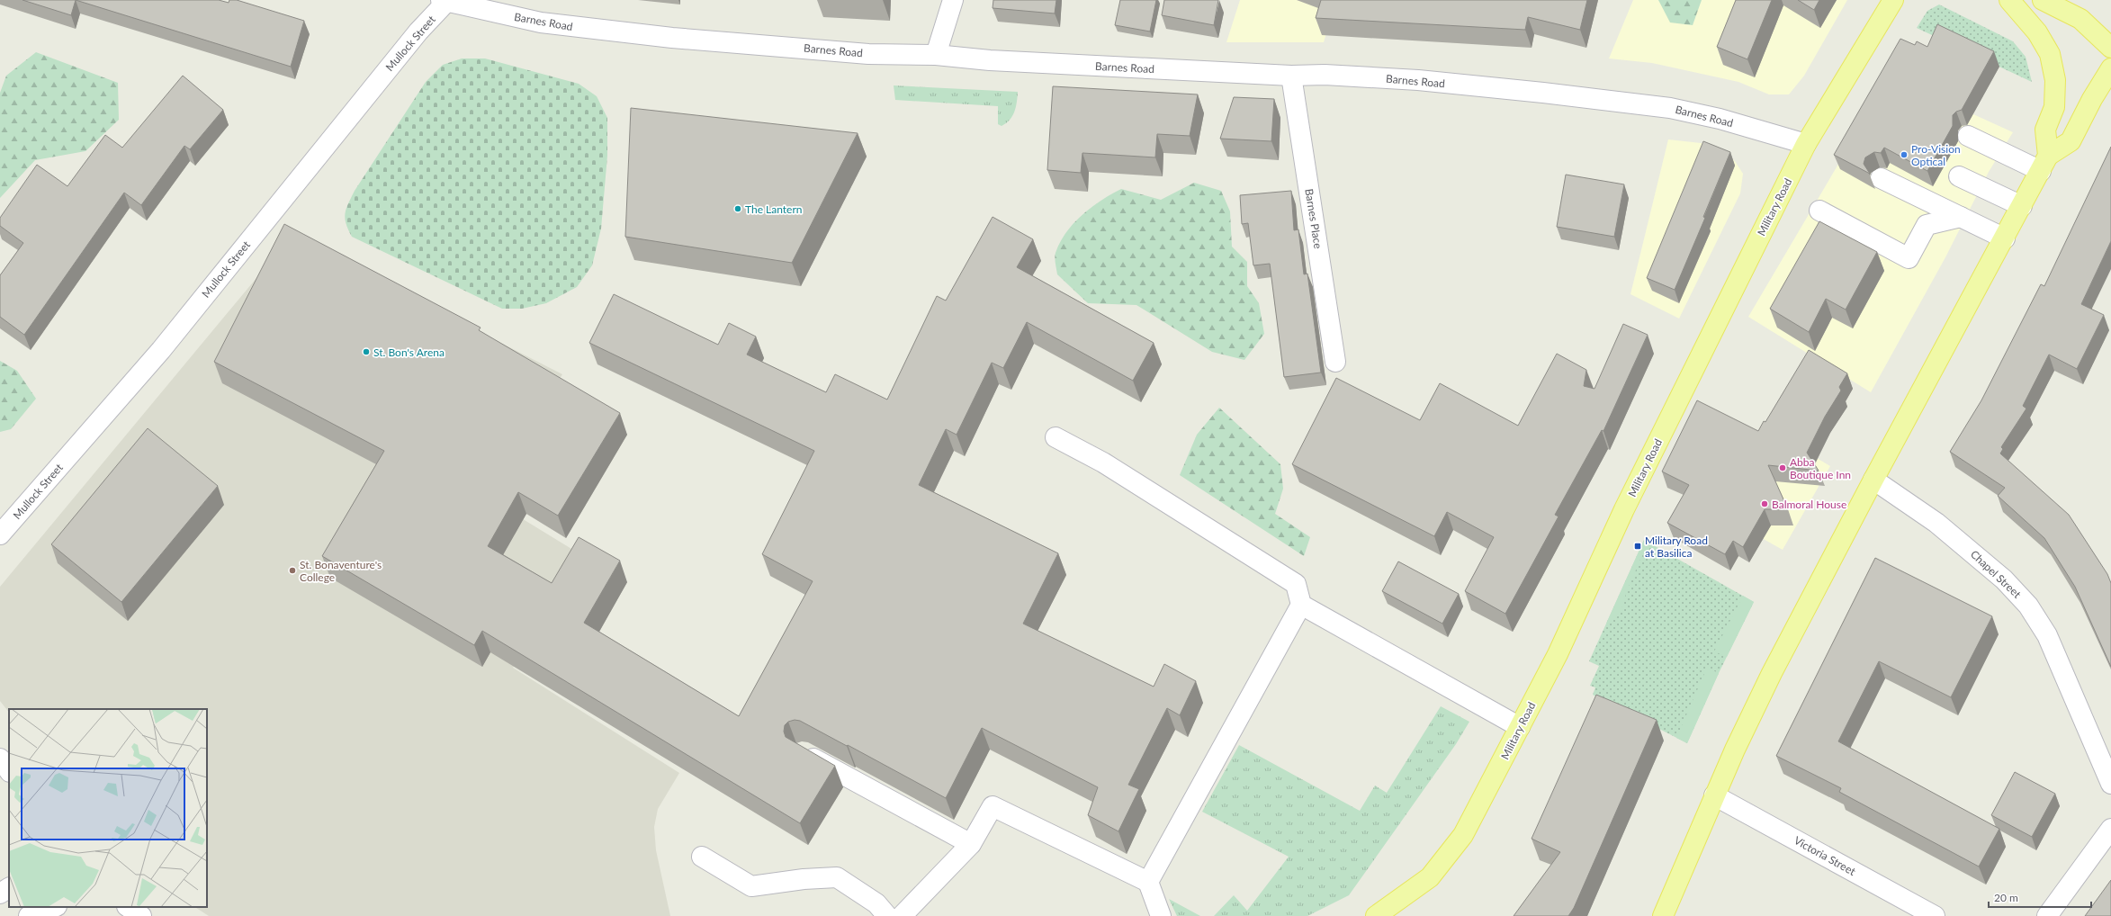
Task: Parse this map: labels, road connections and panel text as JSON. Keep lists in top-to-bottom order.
{
  "streets": {
    "main road": ["Military Road"],
    "street": [
      "Barnes Road",
      "Mullock Street",
      "Barnes Place",
      "Chapel Street",
      "Victoria Street"
    ]
  },
  "crossings": [
    ["Barnes Road", "Mullock Street"],
    ["Barnes Road", "Military Road"],
    ["Barnes Road", "Barnes Place"]
  ],
  "places": {
    "other": [
      "Pro-Vision Optical",
      "The Lantern",
      "St. Bon's Arena",
      "Abba Boutique Inn",
      "Balmoral House",
      "St. Bonaventure's College"
    ],
    "transit": ["Military Road at Basilica"]
  },
  "scale_bar": "20 m"
}
